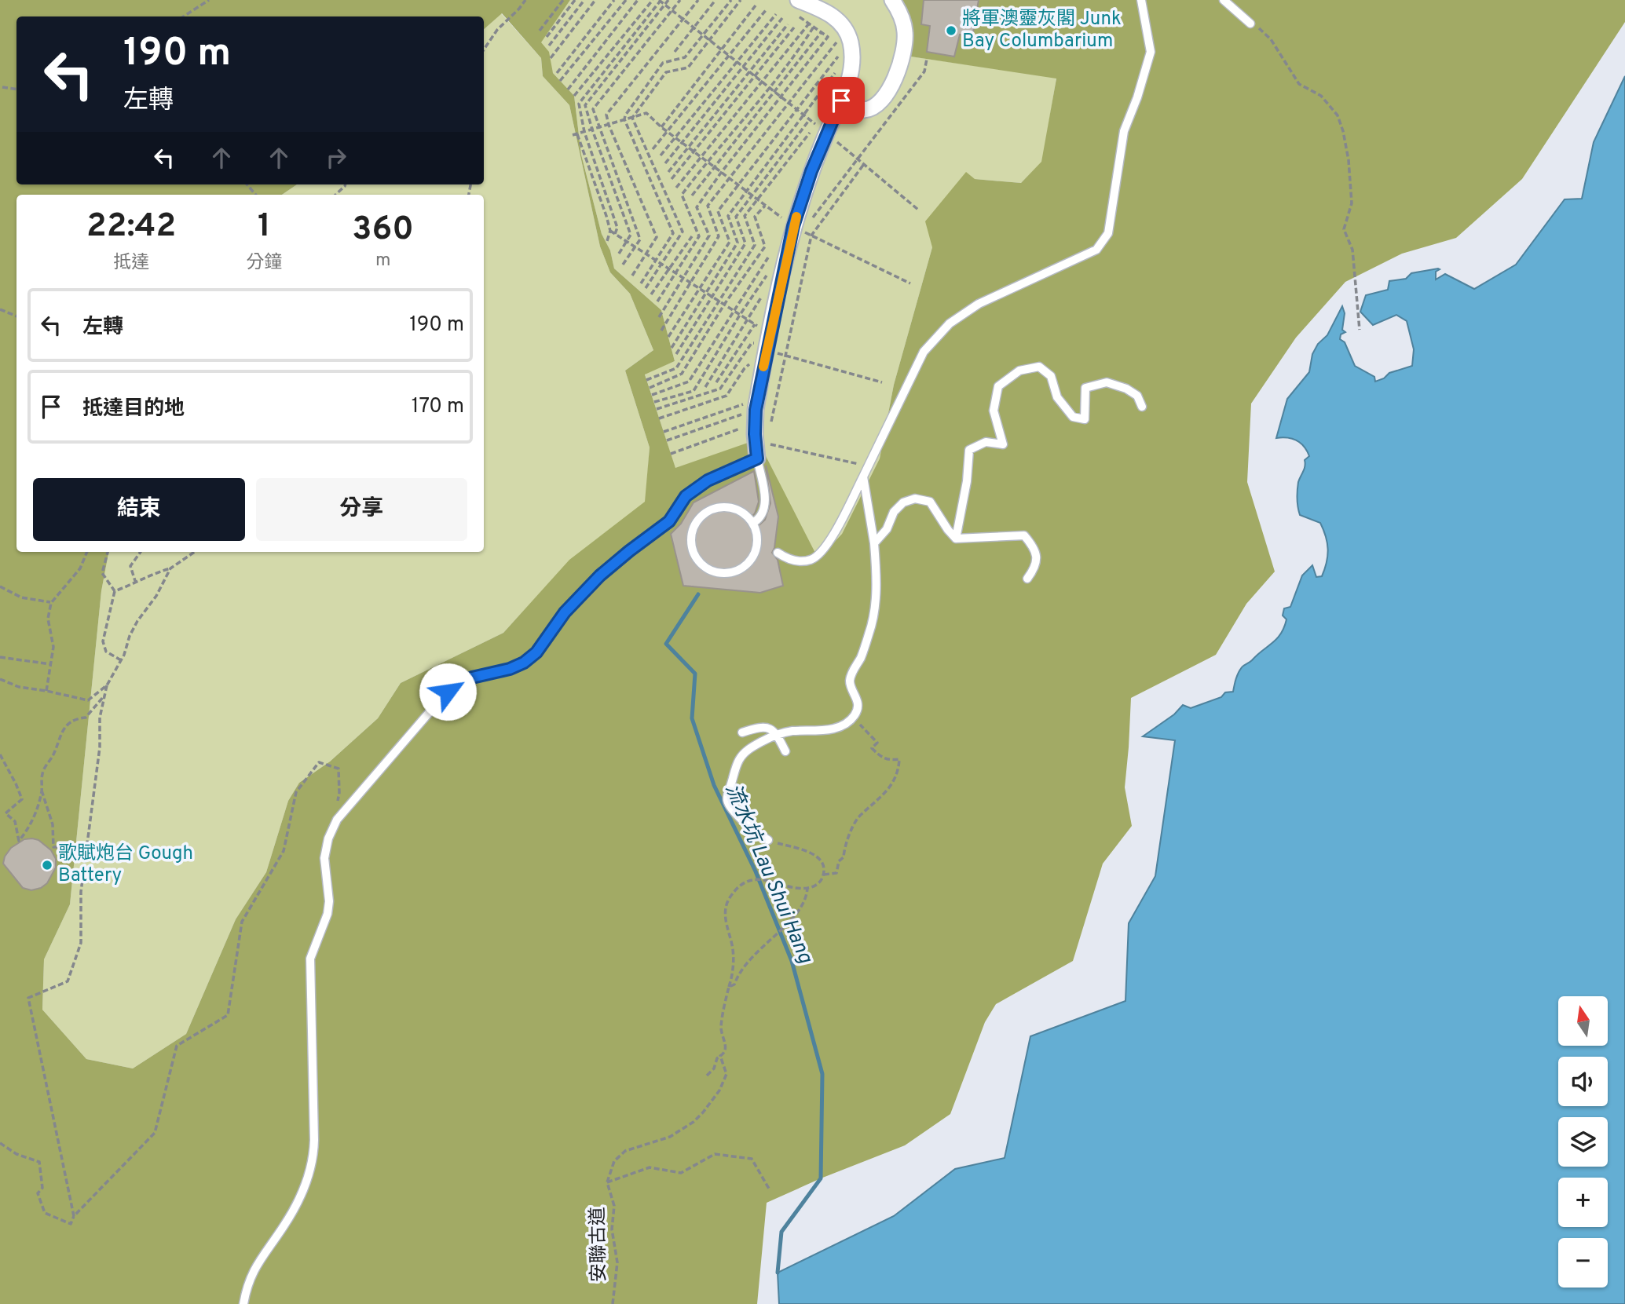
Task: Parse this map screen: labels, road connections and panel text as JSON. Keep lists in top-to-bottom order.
{
  "streets": {
    "path": ["安聯古道"]
  },
  "water": ["流水坑 Lau Shui Hang"],
  "places": ["將軍澳靈灰閣 Junk Bay Columbarium", "歌賦炮台 Gough Battery"],
  "north": "top",
  "page": {
    "turn": ["190 m", "左轉"],
    "eta": [
      "22:42",
      "抵達",
      "1",
      "分鐘",
      "360",
      "m"
    ],
    "list": [
      {
        "name": "左轉",
        "value": "190 m"
      },
      {
        "name": "抵達目的地",
        "value": "170 m"
      }
    ],
    "buttons": ["結束", "分享"],
    "map_buttons": ["+", "−"]
  }
}
